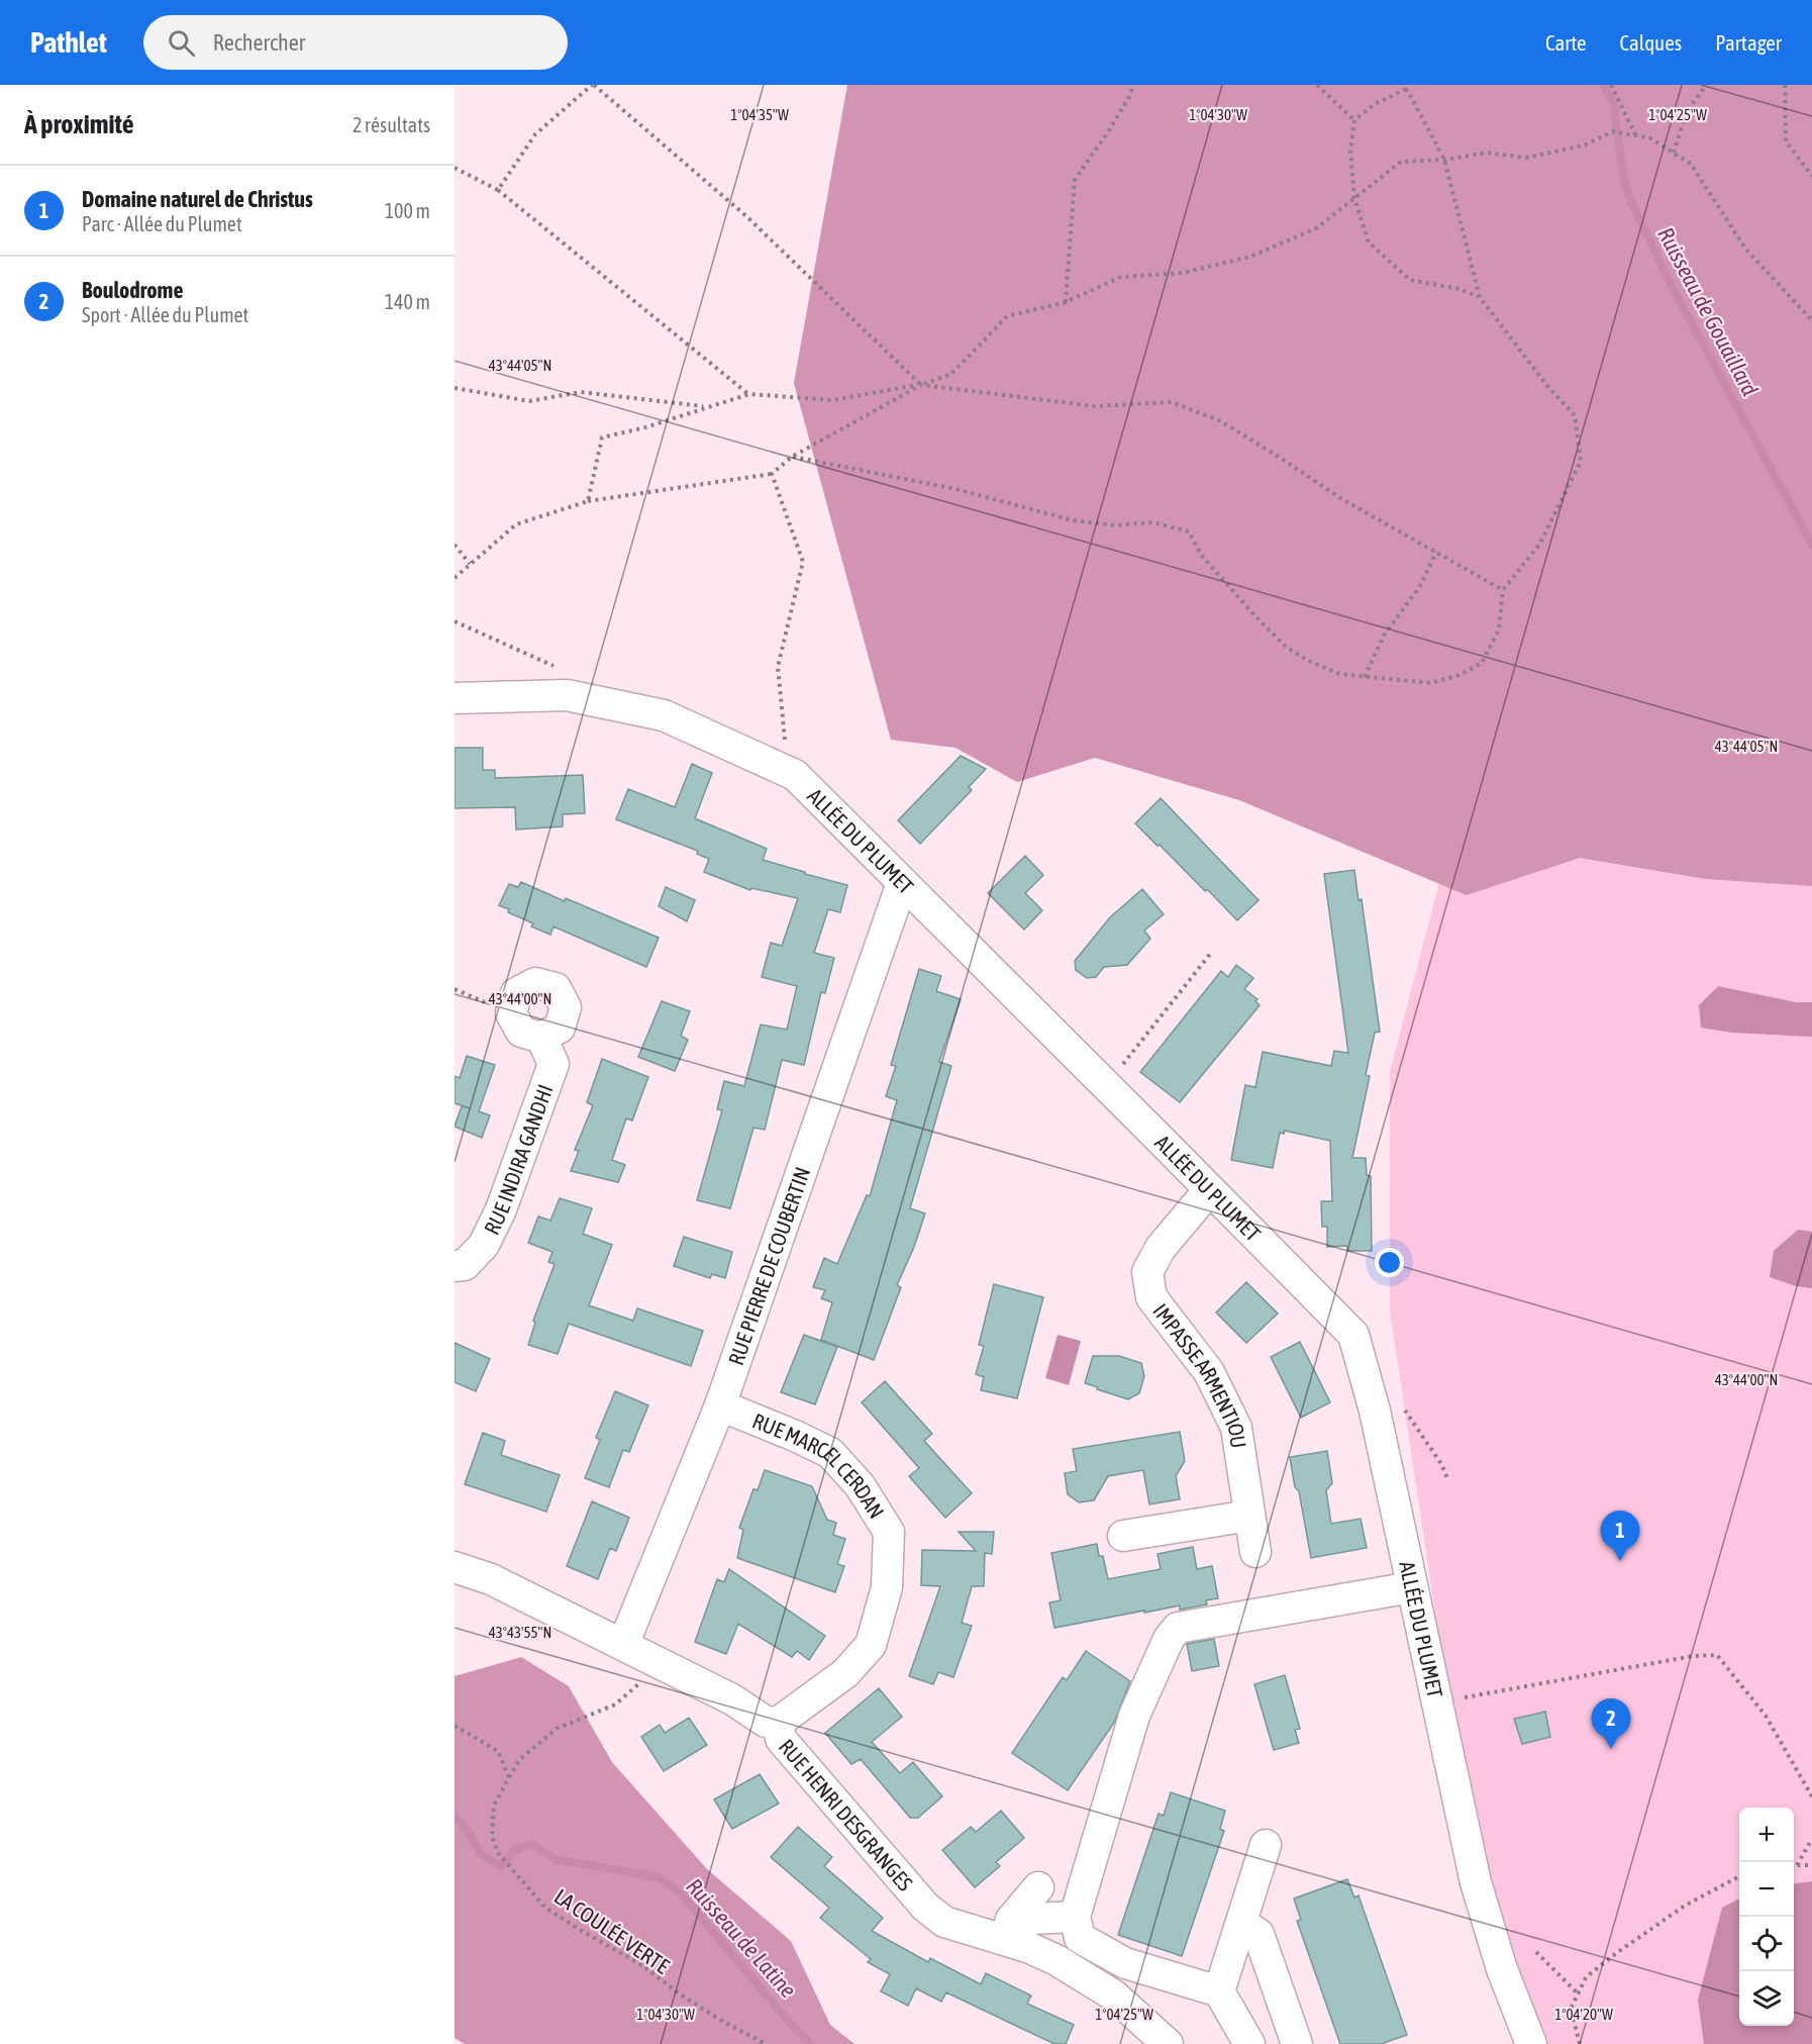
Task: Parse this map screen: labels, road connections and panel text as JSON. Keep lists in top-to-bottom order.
{
  "streets": {
    "street": [
      "ALLÉE DU PLUMET",
      "RUE INDIRA GANDHI",
      "RUE PIERRE DE COUBERTIN",
      "IMPASSE ARMENTIOU",
      "RUE MARCEL CERDAN",
      "RUE HENRI DESGRANGES"
    ],
    "path": ["LA COULÉE VERTE"]
  },
  "crossings": [
    ["ALLÉE DU PLUMET", "RUE PIERRE DE COUBERTIN"],
    ["ALLÉE DU PLUMET", "IMPASSE ARMENTIOU"],
    ["RUE PIERRE DE COUBERTIN", "RUE MARCEL CERDAN"],
    ["RUE PIERRE DE COUBERTIN", "RUE HENRI DESGRANGES"],
    ["RUE MARCEL CERDAN", "RUE HENRI DESGRANGES"],
    ["RUE HENRI DESGRANGES", "LA COULÉE VERTE"]
  ],
  "water": ["Ruisseau de Gouaillard", "Ruisseau de Latine"],
  "page": {
    "header": "Pathlet",
    "search": "Rechercher",
    "nav": ["Carte", "Calques", "Partager"],
    "heading": ["À proximité", "2 résultats"],
    "list": [
      {
        "mark": "1",
        "name": "Domaine naturel de Christus",
        "note": "Parc · Allée du Plumet",
        "value": "100 m"
      },
      {
        "mark": "2",
        "name": "Boulodrome",
        "note": "Sport · Allée du Plumet",
        "value": "140 m"
      }
    ],
    "pins": ["1", "2"],
    "map_buttons": ["+", "−"]
  },
  "coordinates": [
    "1°04'35\"W",
    "1°04'30\"W",
    "1°04'25\"W",
    "43°44'05\"N",
    "43°44'00\"N",
    "43°43'55\"N",
    "1°04'20\"W"
  ]
}
